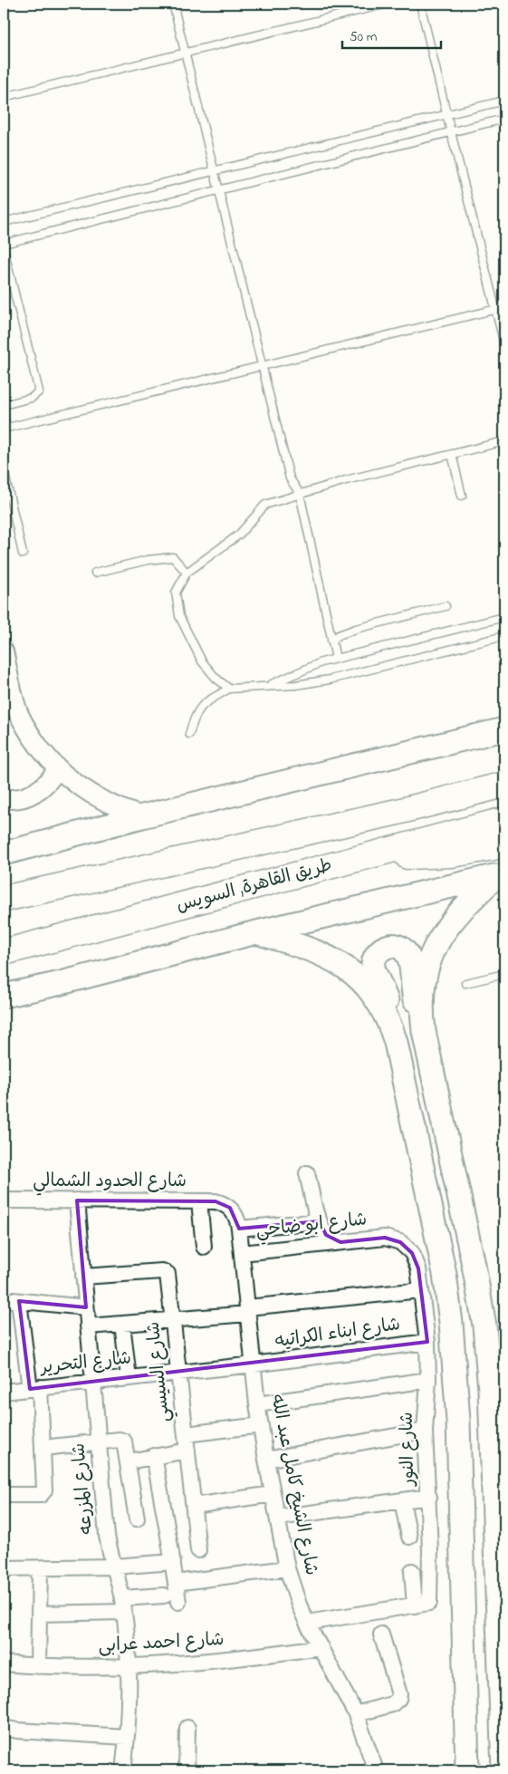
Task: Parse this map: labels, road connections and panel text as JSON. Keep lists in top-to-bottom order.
{
  "streets": {
    "highway": ["طريق القاهرة, السويس"],
    "street": [
      "شارع الحدود الشمالي",
      "شارع ابو ضاحي",
      "شارع ابناء الكراتيه",
      "شارع التحرير",
      "شارع السيسي",
      "شارع النور",
      "شارع الشيخ كامل عبد الله",
      "شارع المزرعه",
      "شارع احمد عرابى"
    ]
  },
  "crossings": [
    ["شارع الحدود الشمالي", "شارع الشيخ كامل عبد الله"],
    ["شارع الحدود الشمالي", "شارع المزرعه"],
    ["شارع ابو ضاحي", "شارع النور"],
    ["شارع ابو ضاحي", "شارع الشيخ كامل عبد الله"],
    ["شارع ابناء الكراتيه", "شارع التحرير"],
    ["شارع ابناء الكراتيه", "شارع النور"],
    ["شارع ابناء الكراتيه", "شارع الشيخ كامل عبد الله"],
    ["شارع التحرير", "شارع السيسي"],
    ["شارع التحرير", "شارع الشيخ كامل عبد الله"],
    ["شارع التحرير", "شارع المزرعه"],
    ["شارع السيسي", "شارع المزرعه"],
    ["شارع الشيخ كامل عبد الله", "شارع احمد عرابى"],
    ["شارع المزرعه", "شارع احمد عرابى"]
  ],
  "scale_bar": "50 m"
}
